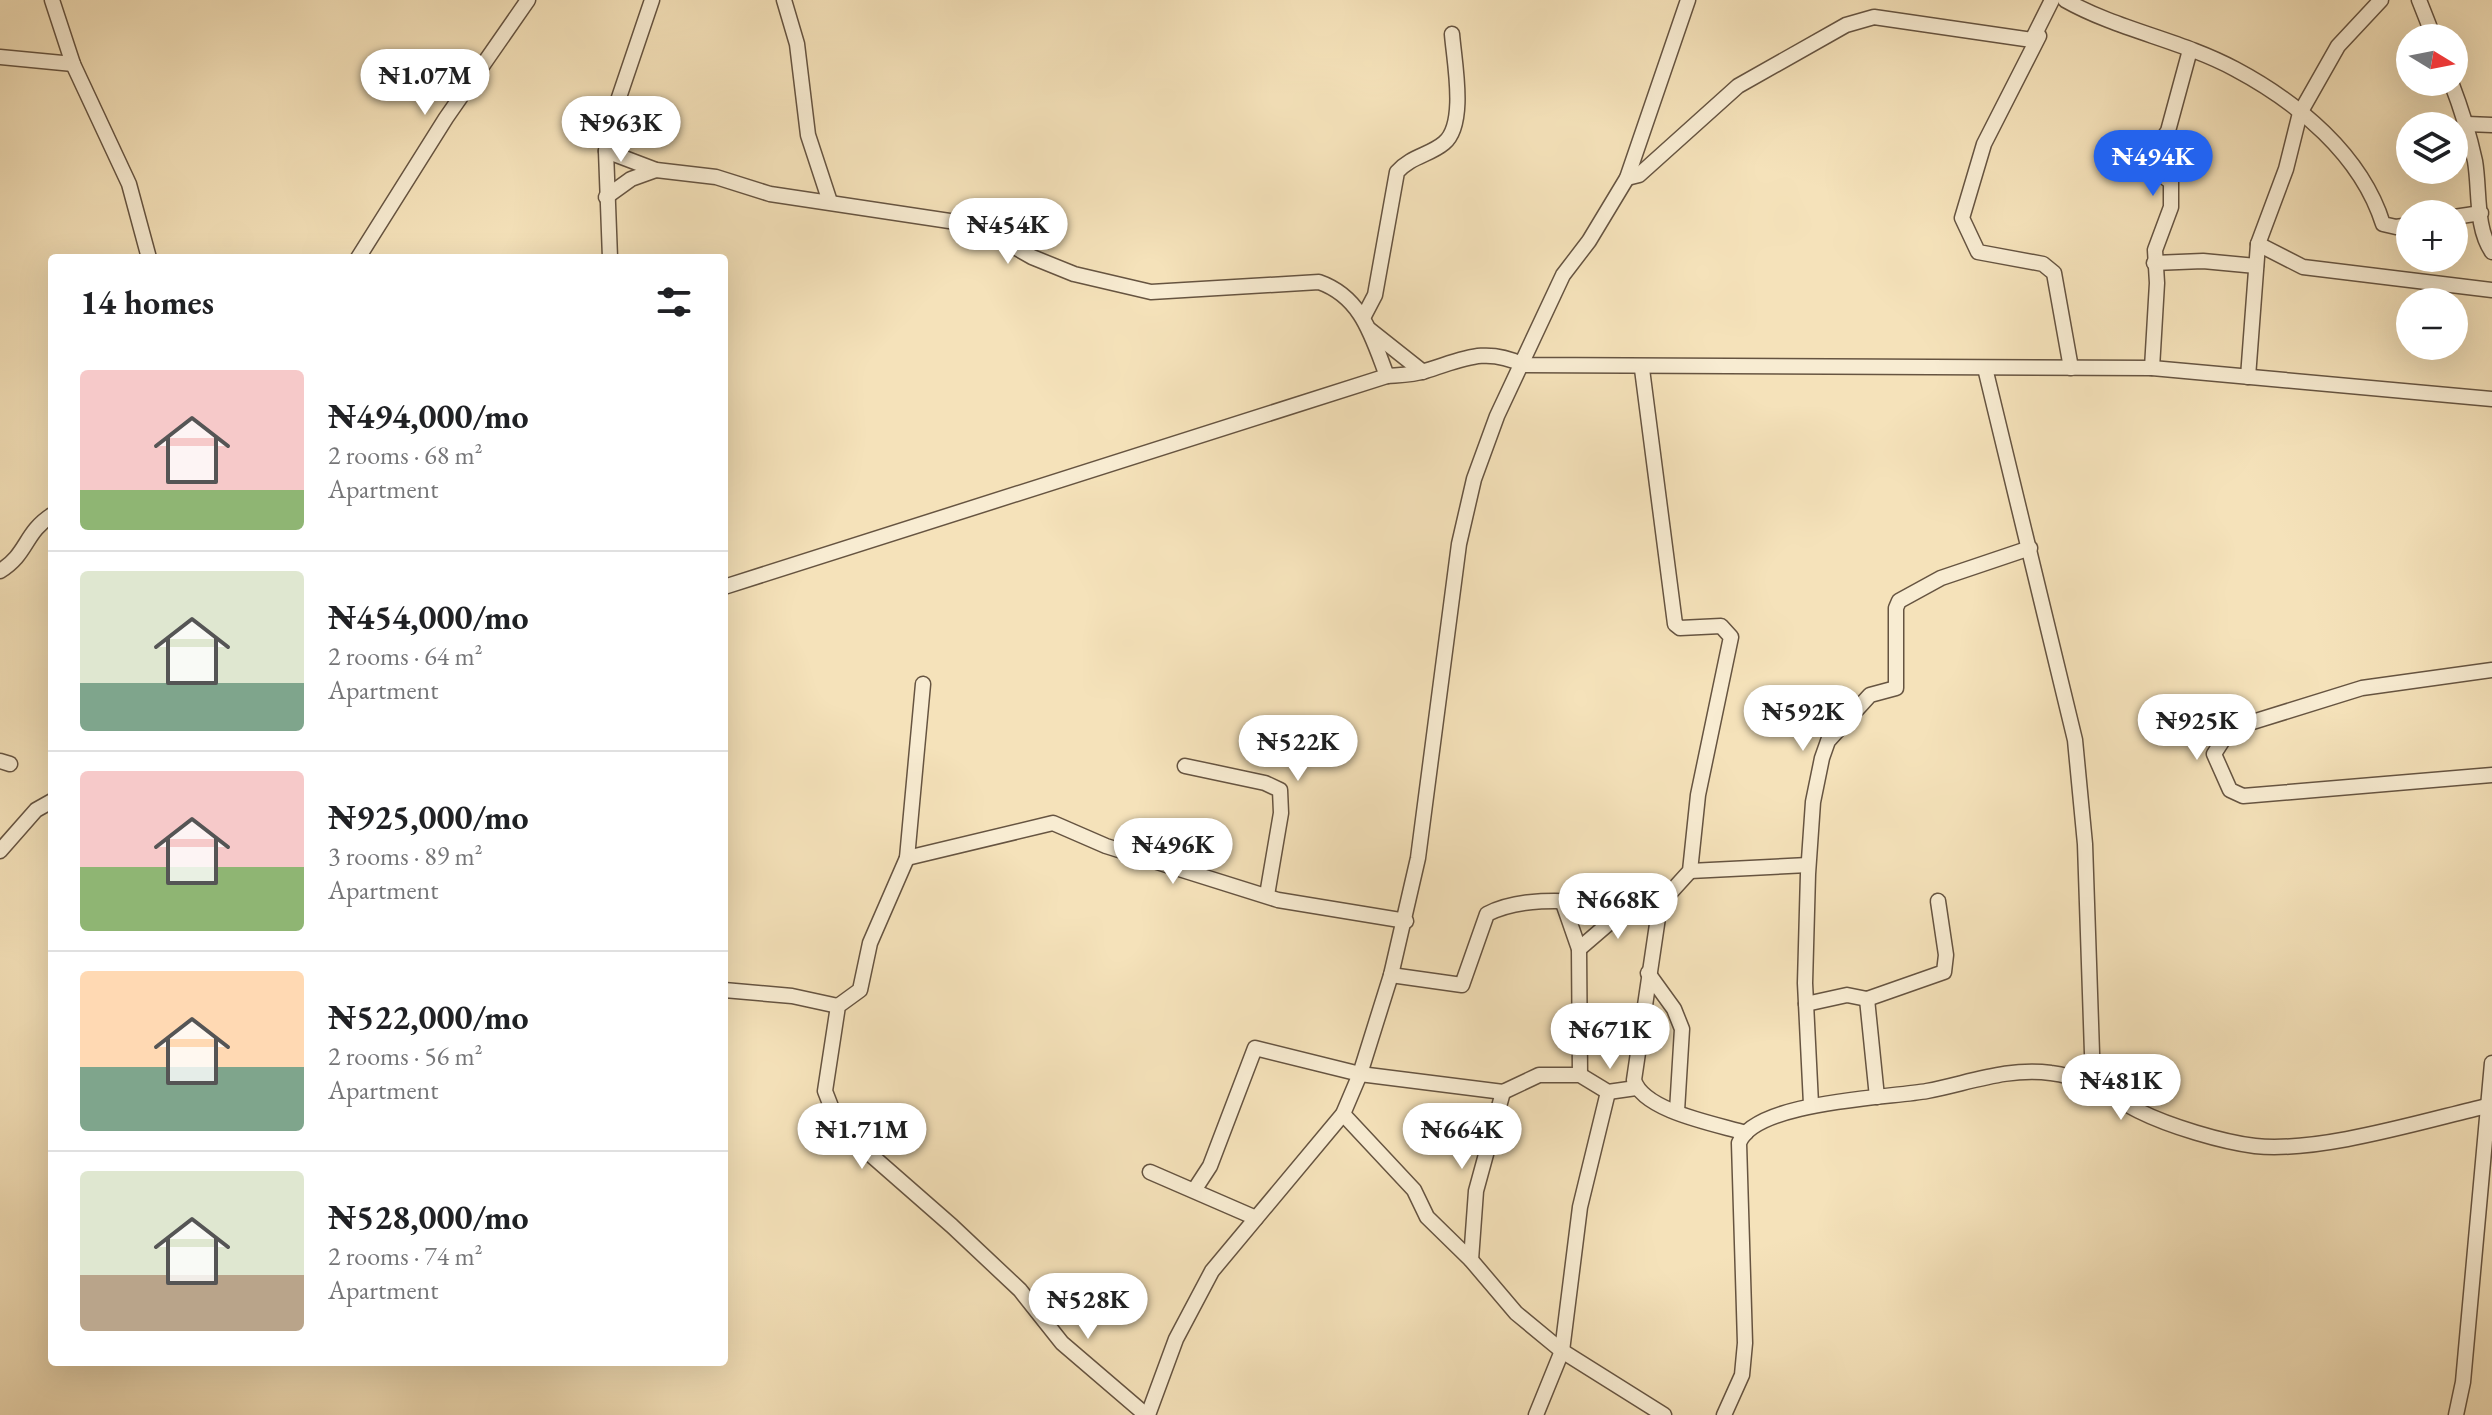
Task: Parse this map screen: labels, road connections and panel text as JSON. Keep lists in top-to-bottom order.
{
  "north": "right",
  "page": {
    "map_buttons": ["+", "−"],
    "price": [
      "₦1.07M",
      "₦963K",
      "₦494K",
      "₦454K",
      "₦592K",
      "₦925K",
      "₦522K",
      "₦496K",
      "₦668K",
      "₦671K",
      "₦481K",
      "₦1.71M",
      "₦664K",
      "₦528K"
    ],
    "heading": "14 homes",
    "list": [
      {
        "name": "₦494,000/mo",
        "note": "2 rooms · 68 m² · Apartment"
      },
      {
        "name": "₦454,000/mo",
        "note": "2 rooms · 64 m² · Apartment"
      },
      {
        "name": "₦925,000/mo",
        "note": "3 rooms · 89 m² · Apartment"
      },
      {
        "name": "₦522,000/mo",
        "note": "2 rooms · 56 m² · Apartment"
      },
      {
        "name": "₦528,000/mo",
        "note": "2 rooms · 74 m² · Apartment"
      }
    ]
  }
}
